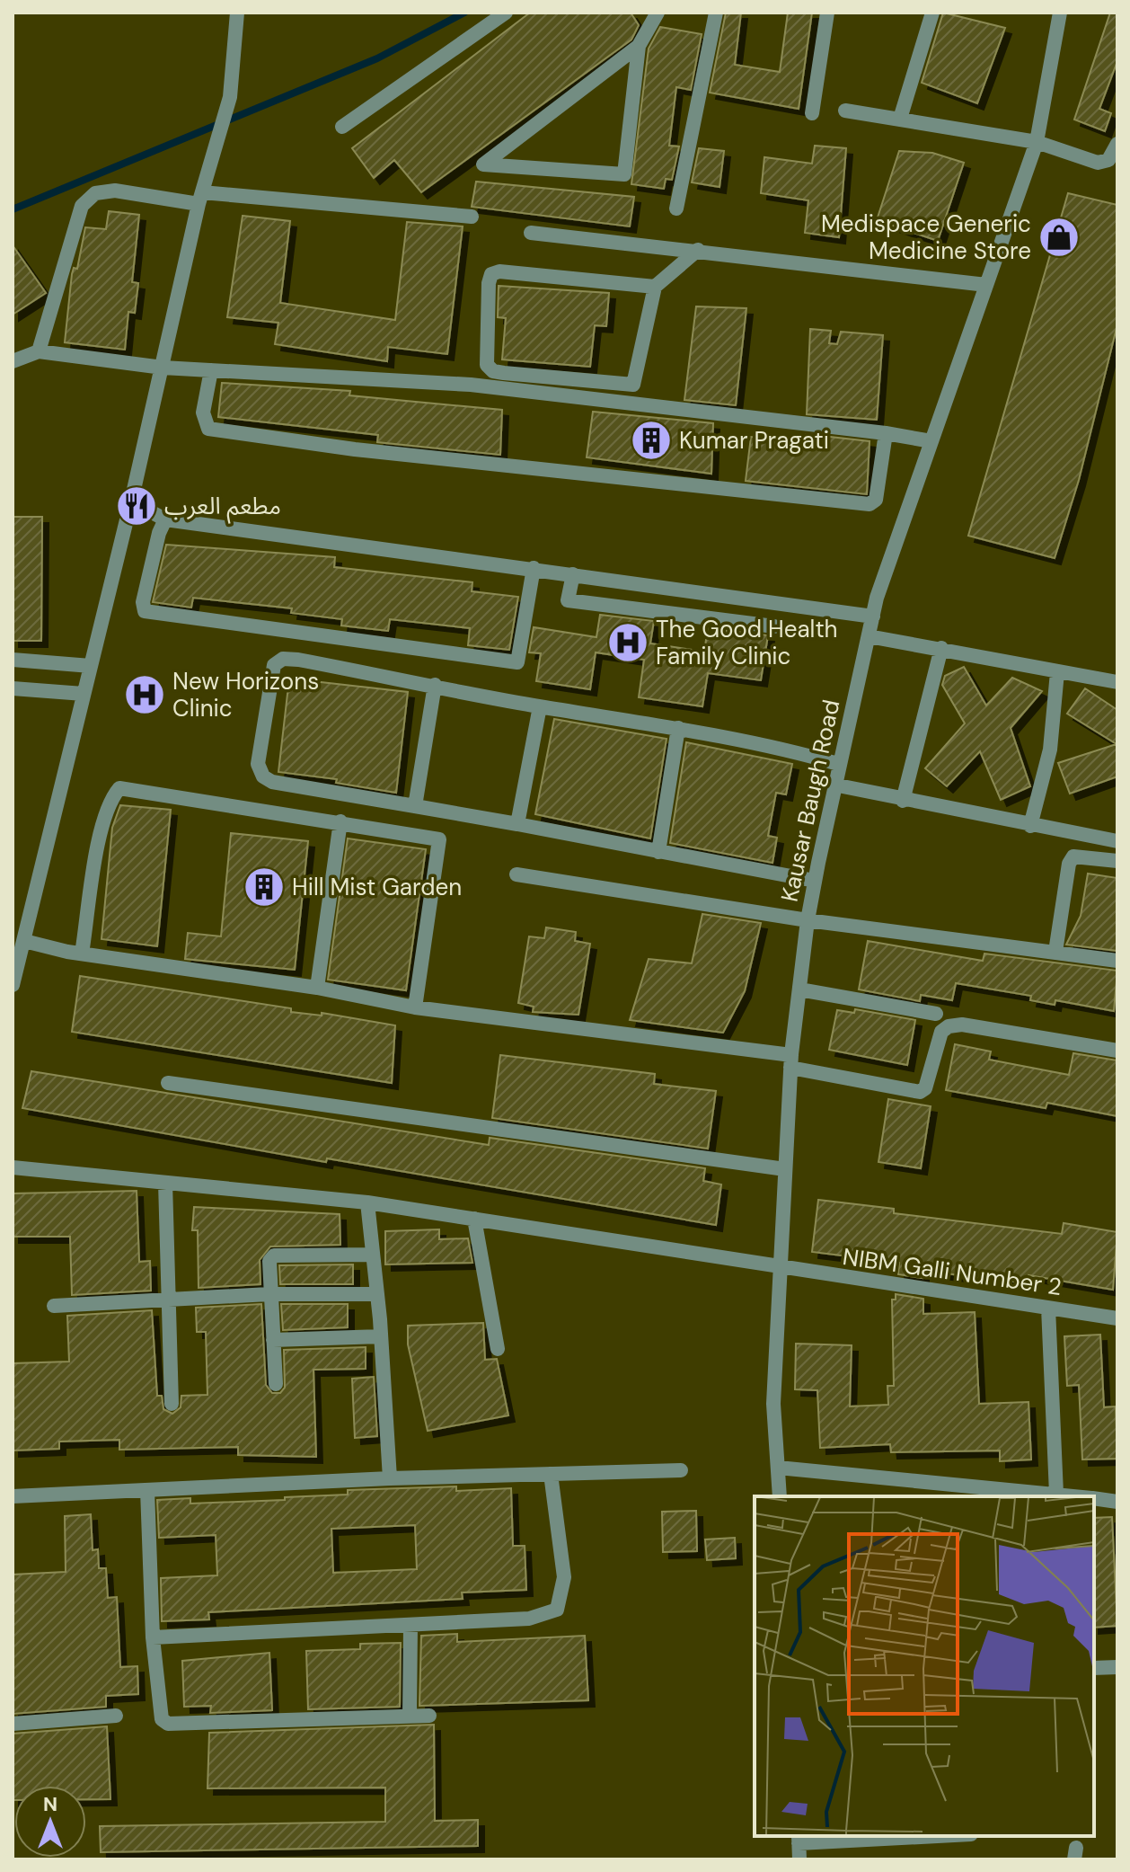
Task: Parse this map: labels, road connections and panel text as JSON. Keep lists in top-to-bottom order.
{
  "streets": {
    "street": ["Kausar Baugh Road", "NIBM Galli Number 2"]
  },
  "crossings": [
    ["Kausar Baugh Road", "NIBM Galli Number 2"]
  ],
  "places": {
    "shop": ["Medispace Generic Medicine Store"],
    "building": ["Kumar Pragati", "Hill Mist Garden"],
    "restaurant": ["مطعم العرب"],
    "hospital": ["The Good Health Family Clinic", "New Horizons Clinic"]
  },
  "north": "top"
}
